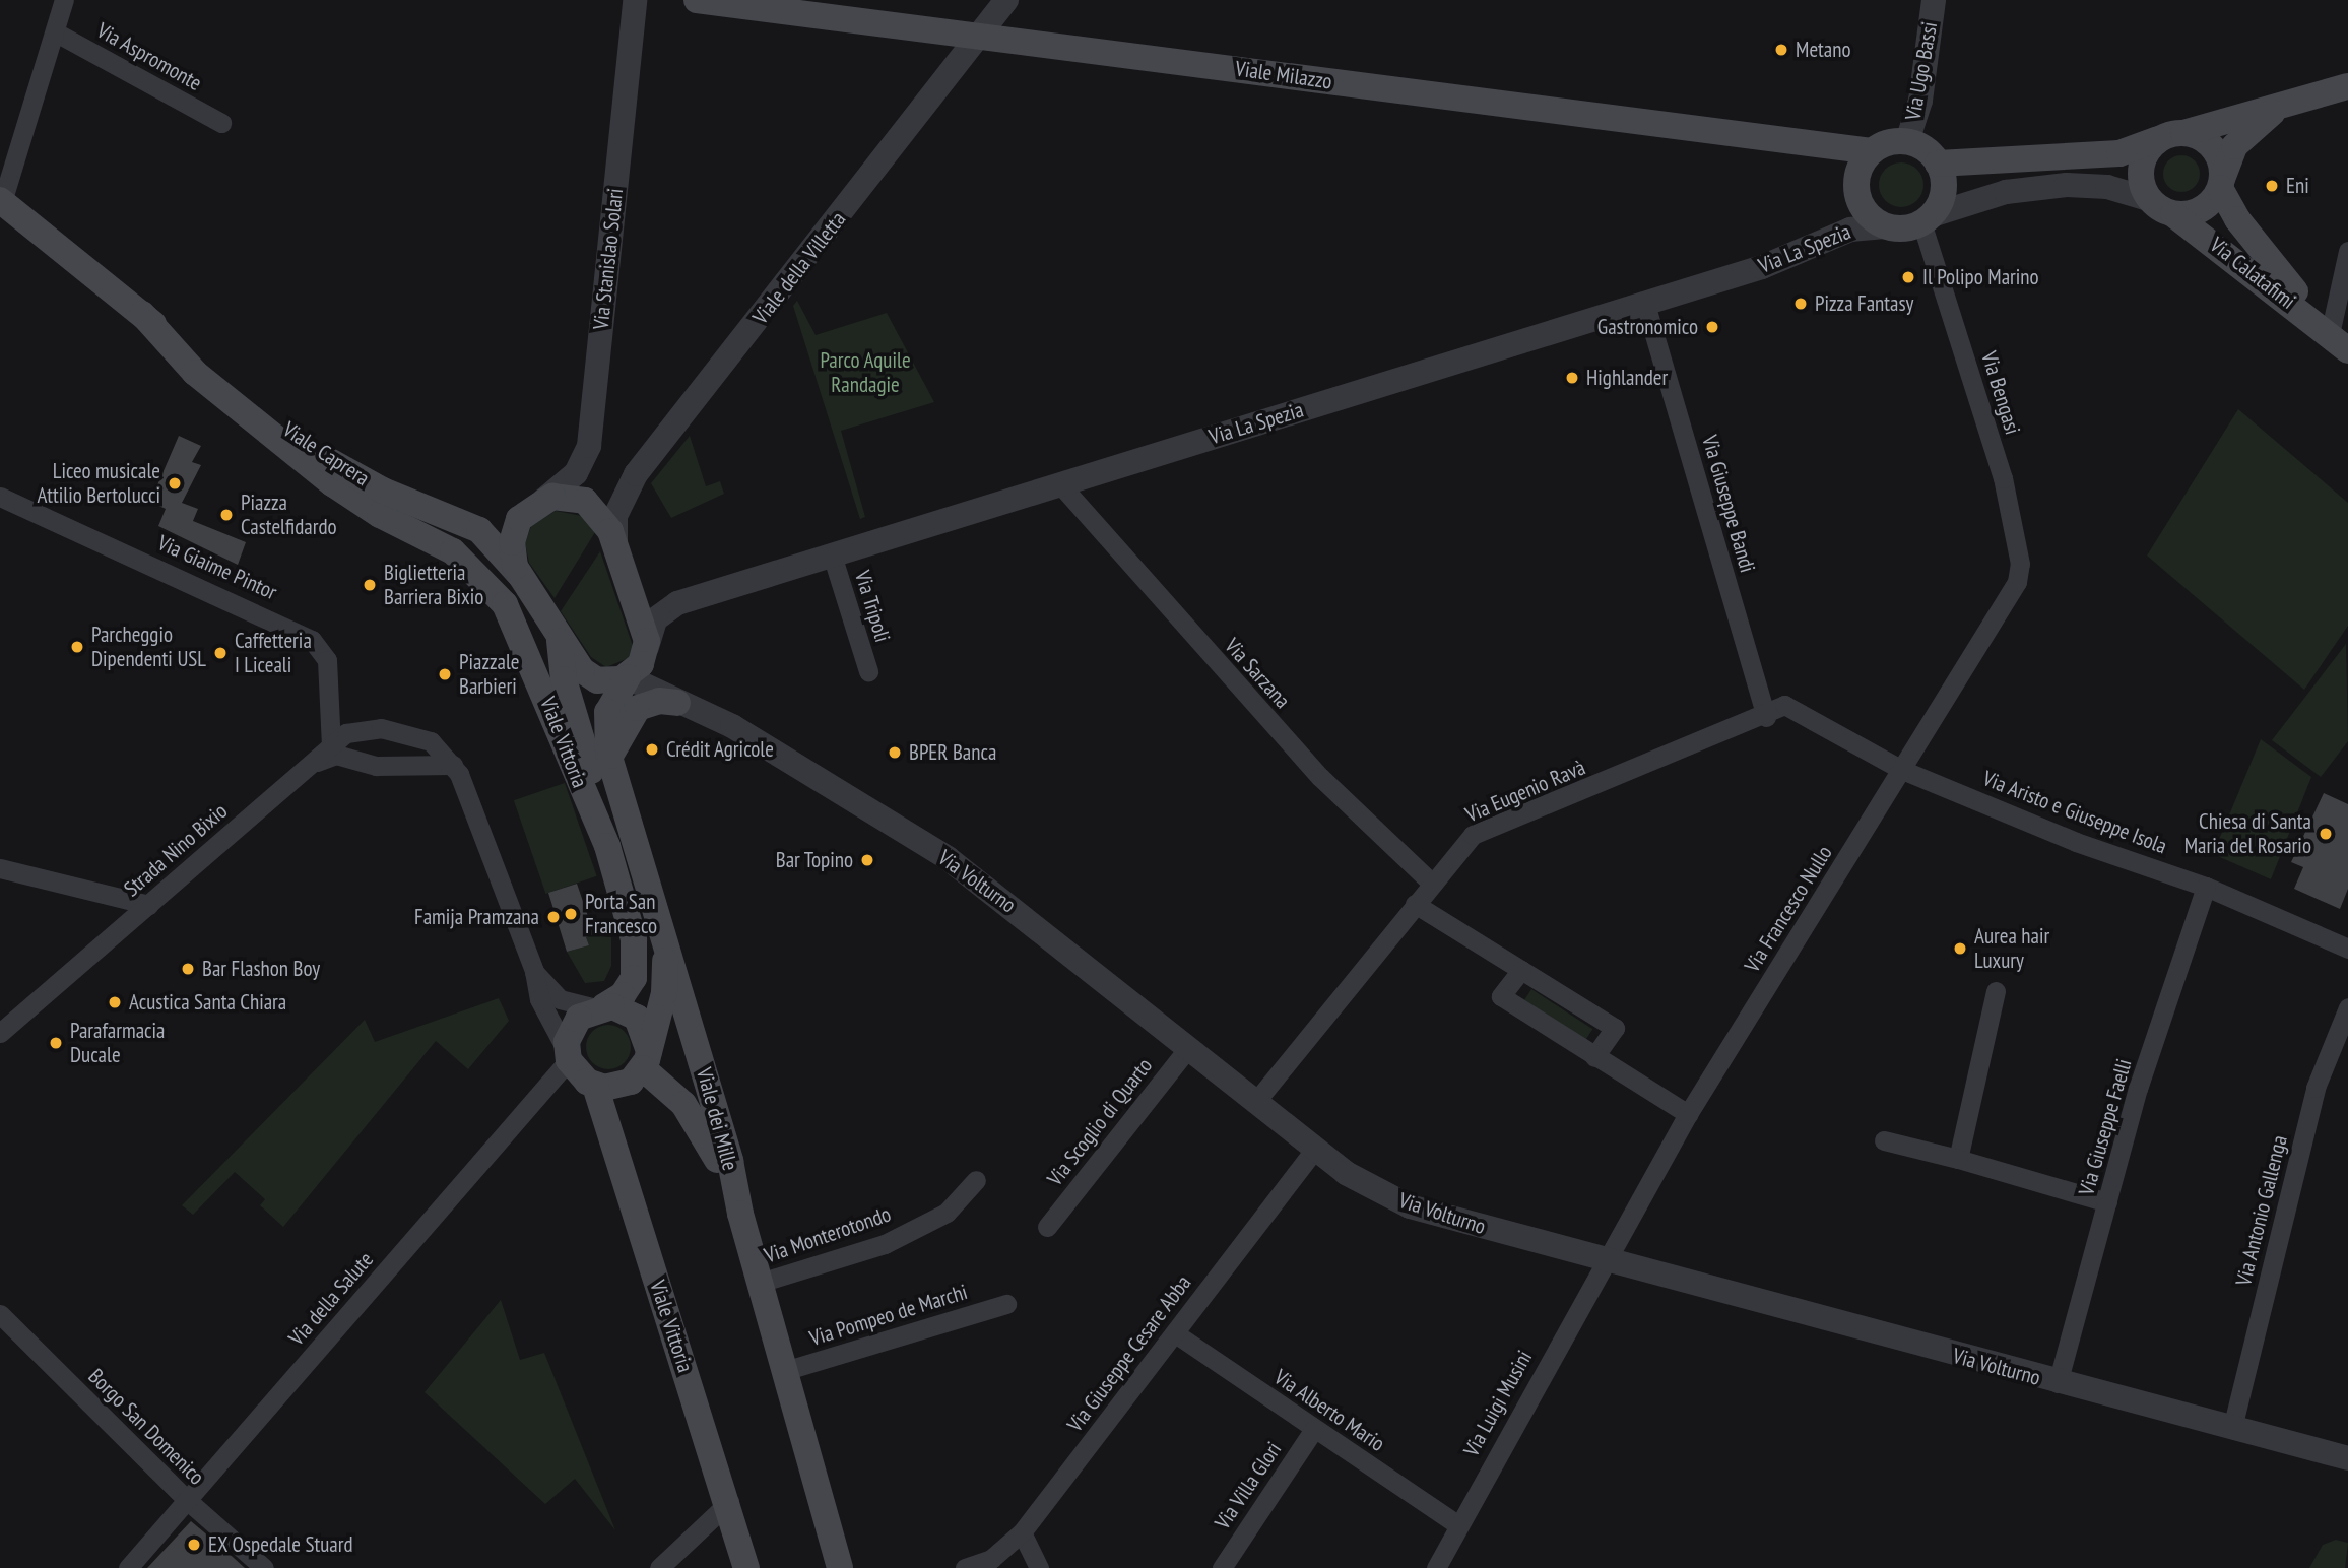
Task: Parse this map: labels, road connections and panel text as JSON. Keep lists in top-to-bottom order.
{
  "streets": {
    "main road": [
      "Viale Milazzo",
      "Via La Spezia",
      "Via Calatafimi",
      "Viale Caprera",
      "Viale Vittoria",
      "Viale dei Mille"
    ],
    "street": [
      "Via Aspromonte",
      "Via Ugo Bassi",
      "Via Stanislao Solari",
      "Viale della Villetta",
      "Via Bengasi",
      "Via Giuseppe Bandi",
      "Via Giaime Pintor",
      "Via Tripoli",
      "Via Sarzana",
      "Via Eugenio Ravà",
      "Via Aristo e Giuseppe Isola",
      "Strada Nino Bixio",
      "Via Volturno",
      "Via Francesco Nullo",
      "Via Scoglio di Quarto",
      "Via Giuseppe Faelli",
      "Via Antonio Gallenga",
      "Via Monterotondo",
      "Via della Salute",
      "Via Pompeo de Marchi",
      "Via Giuseppe Cesare Abba",
      "Via Luigi Musini",
      "Via Alberto Mario",
      "Borgo San Domenico",
      "Via Villa Glori"
    ]
  },
  "crossings": [
    ["Via Ugo Bassi", "Viale Milazzo"],
    ["Via Ugo Bassi", "Via La Spezia"],
    ["Via Ugo Bassi", "Via Bengasi"],
    ["Viale Milazzo", "Via La Spezia"],
    ["Viale Milazzo", "Viale della Villetta"],
    ["Viale Milazzo", "Via Bengasi"],
    ["Via La Spezia", "Via Calatafimi"],
    ["Via La Spezia", "Via Bengasi"],
    ["Via La Spezia", "Via Giuseppe Bandi"],
    ["Via La Spezia", "Via Tripoli"],
    ["Via La Spezia", "Via Sarzana"],
    ["Via Bengasi", "Via Francesco Nullo"],
    ["Viale Caprera", "Viale Vittoria"],
    ["Via Giuseppe Bandi", "Via Eugenio Ravà"],
    ["Via Giaime Pintor", "Strada Nino Bixio"],
    ["Via Sarzana", "Via Eugenio Ravà"],
    ["Viale Vittoria", "Via della Salute"],
    ["Via Eugenio Ravà", "Via Aristo e Giuseppe Isola"],
    ["Via Eugenio Ravà", "Via Volturno"],
    ["Via Eugenio Ravà", "Via Francesco Nullo"],
    ["Via Aristo e Giuseppe Isola", "Via Francesco Nullo"],
    ["Via Aristo e Giuseppe Isola", "Via Giuseppe Faelli"],
    ["Via Volturno", "Via Francesco Nullo"],
    ["Via Volturno", "Viale dei Mille"],
    ["Via Volturno", "Via Scoglio di Quarto"],
    ["Via Volturno", "Via Giuseppe Faelli"],
    ["Via Volturno", "Via Antonio Gallenga"],
    ["Via Volturno", "Via Giuseppe Cesare Abba"],
    ["Via Volturno", "Via Luigi Musini"],
    ["Via Francesco Nullo", "Via Luigi Musini"],
    ["Viale dei Mille", "Via Monterotondo"],
    ["Viale dei Mille", "Via Pompeo de Marchi"],
    ["Via della Salute", "Borgo San Domenico"],
    ["Via Giuseppe Cesare Abba", "Via Alberto Mario"],
    ["Via Luigi Musini", "Via Alberto Mario"],
    ["Via Alberto Mario", "Via Villa Glori"]
  ],
  "parks": ["Parco Aquile Randagie"],
  "places": [
    "Metano",
    "Eni",
    "Il Polipo Marino",
    "Pizza Fantasy",
    "Gastronomico",
    "Highlander",
    "Liceo musicale Attilio Bertolucci",
    "Piazza Castelfidardo",
    "Biglietteria Barriera Bixio",
    "Parcheggio Dipendenti USL",
    "Caffetteria I Liceali",
    "Piazzale Barbieri",
    "Crédit Agricole",
    "BPER Banca",
    "Chiesa di Santa Maria del Rosario",
    "Bar Topino",
    "Porta San Francesco",
    "Famija Pramzana",
    "Aurea hair Luxury",
    "Bar Flashon Boy",
    "Acustica Santa Chiara",
    "Parafarmacia Ducale",
    "EX Ospedale Stuard"
  ]
}
